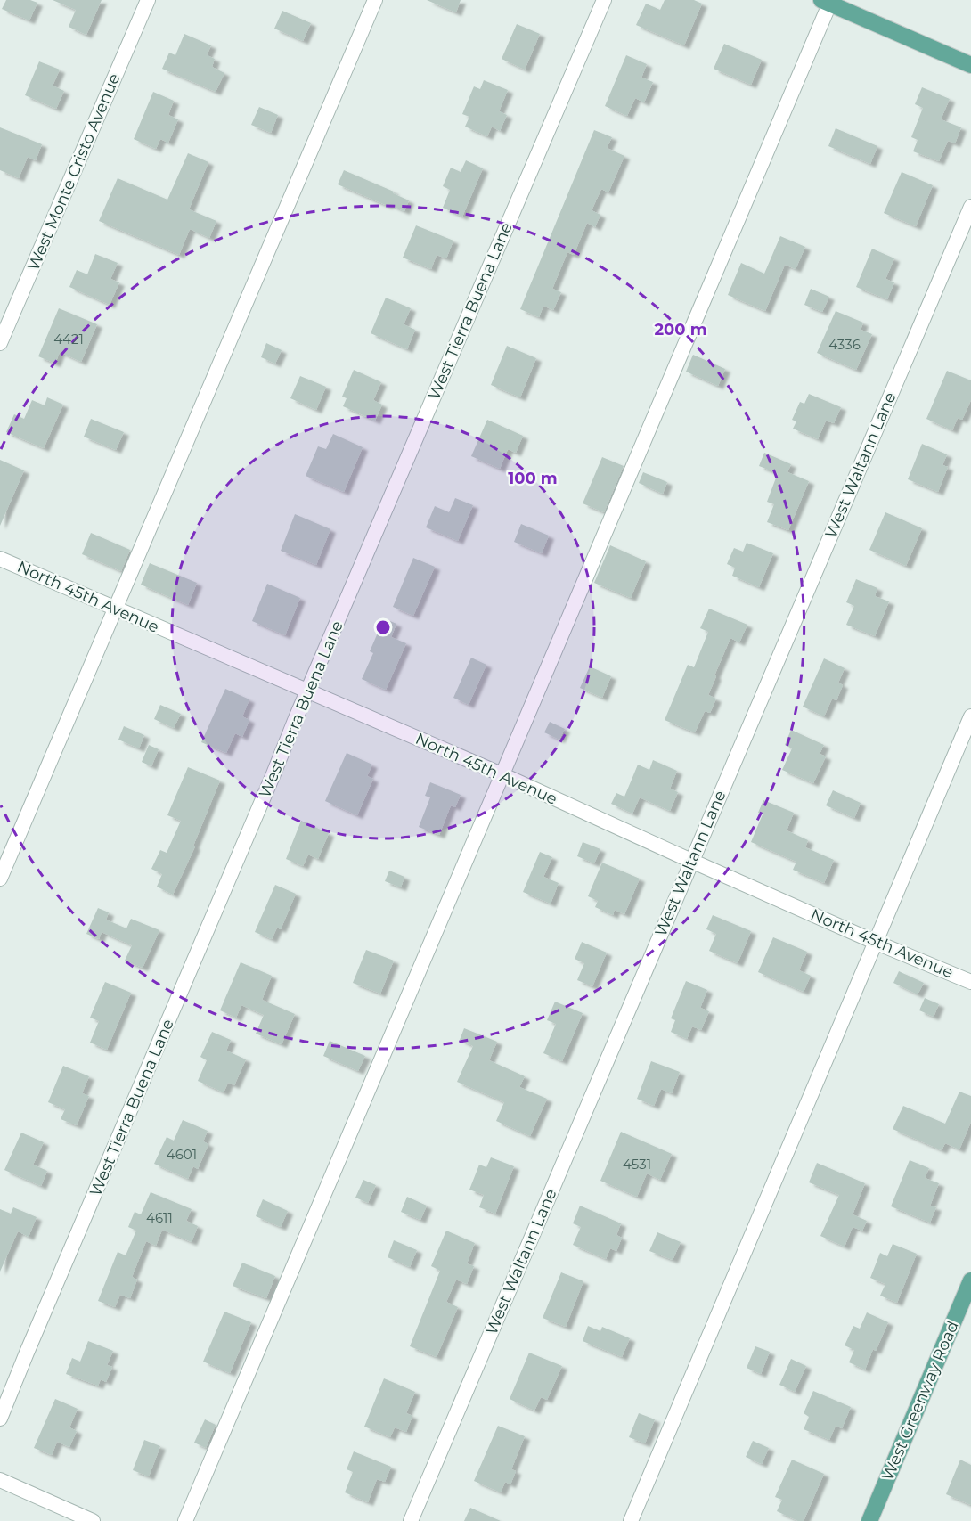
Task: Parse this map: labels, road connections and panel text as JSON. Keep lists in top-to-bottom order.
{
  "streets": {
    "main road": ["West Greenway Road"],
    "street": [
      "West Monte Cristo Avenue",
      "West Tierra Buena Lane",
      "West Waltann Lane",
      "North 45th Avenue"
    ]
  },
  "crossings": [
    ["West Tierra Buena Lane", "North 45th Avenue"],
    ["West Waltann Lane", "North 45th Avenue"]
  ],
  "house_numbers": [
    "4421",
    "4336",
    "4601",
    "4531",
    "4611"
  ],
  "rings": ["200 m", "100 m"]
}
